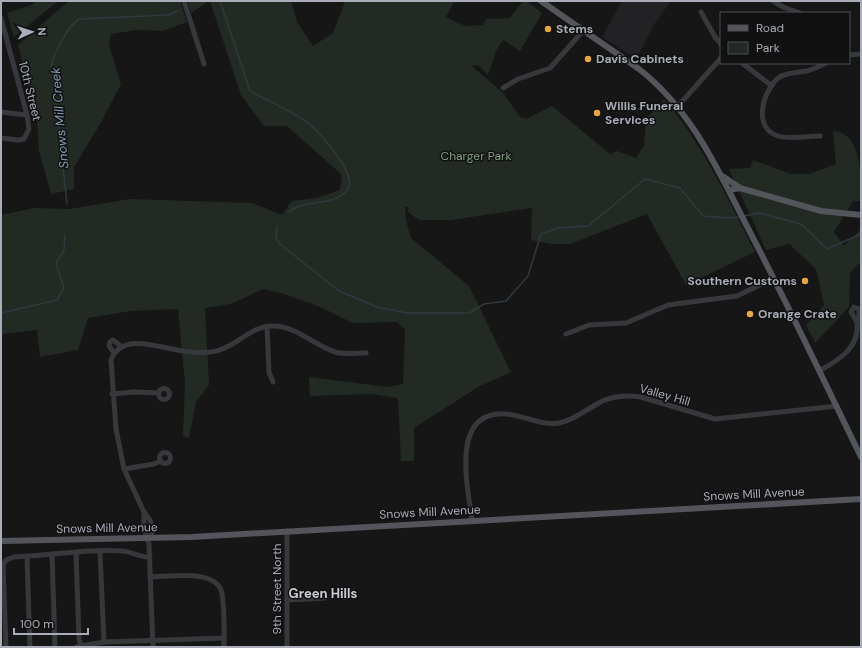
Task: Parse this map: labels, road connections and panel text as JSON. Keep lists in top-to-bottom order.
{
  "streets": {
    "main road": ["Snows Mill Avenue"],
    "street": ["10th Street", "Valley Hill", "9th Street North"]
  },
  "crossings": [
    ["Valley Hill", "Snows Mill Avenue"],
    ["Snows Mill Avenue", "9th Street North"]
  ],
  "districts": ["Green Hills"],
  "water": ["Snows Mill Creek"],
  "parks": ["Charger Park"],
  "places": [
    "Stems",
    "Davis Cabinets",
    "Willis Funeral Services",
    "Southern Customs",
    "Orange Crate"
  ],
  "legend": ["Road", "Park"],
  "scale_bar": "100 m",
  "north": "right"
}
